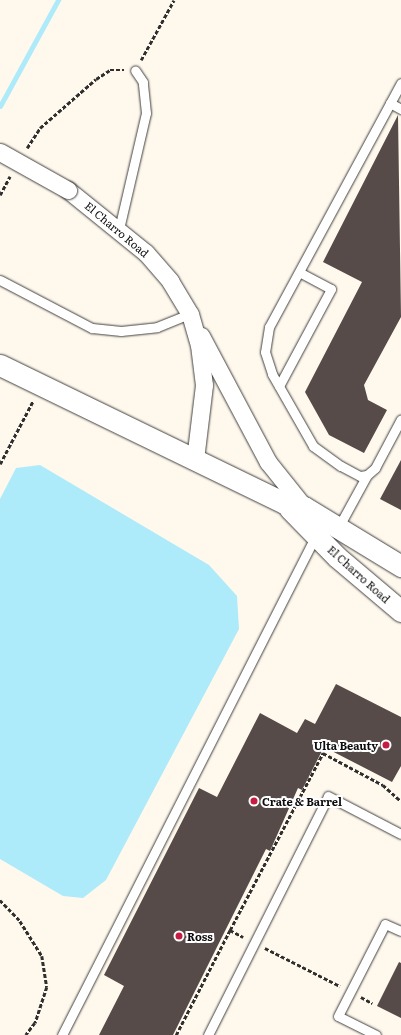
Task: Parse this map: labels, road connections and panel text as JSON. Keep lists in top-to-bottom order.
{
  "streets": {
    "street": ["El Charro Road"]
  },
  "places": ["Ulta Beauty", "Crate & Barrel", "Ross"]
}
